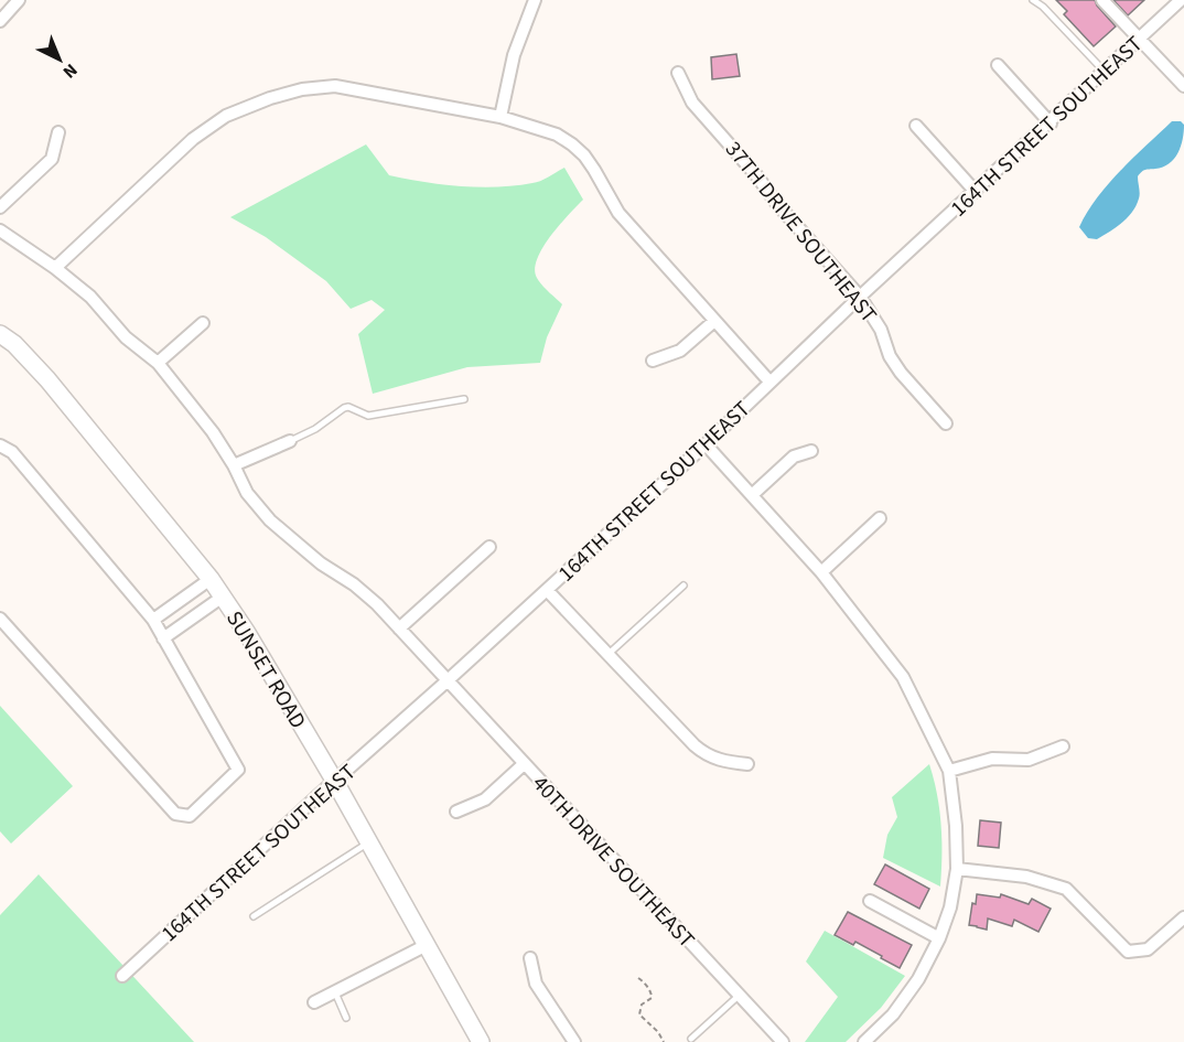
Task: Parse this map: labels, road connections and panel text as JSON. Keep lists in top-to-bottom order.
{
  "streets": {
    "street": [
      "164TH STREET SOUTHEAST",
      "37TH DRIVE SOUTHEAST",
      "SUNSET ROAD",
      "40TH DRIVE SOUTHEAST"
    ]
  },
  "crossings": [
    ["164TH STREET SOUTHEAST", "37TH DRIVE SOUTHEAST"],
    ["164TH STREET SOUTHEAST", "SUNSET ROAD"],
    ["164TH STREET SOUTHEAST", "40TH DRIVE SOUTHEAST"]
  ],
  "north": "bottom right"
}
